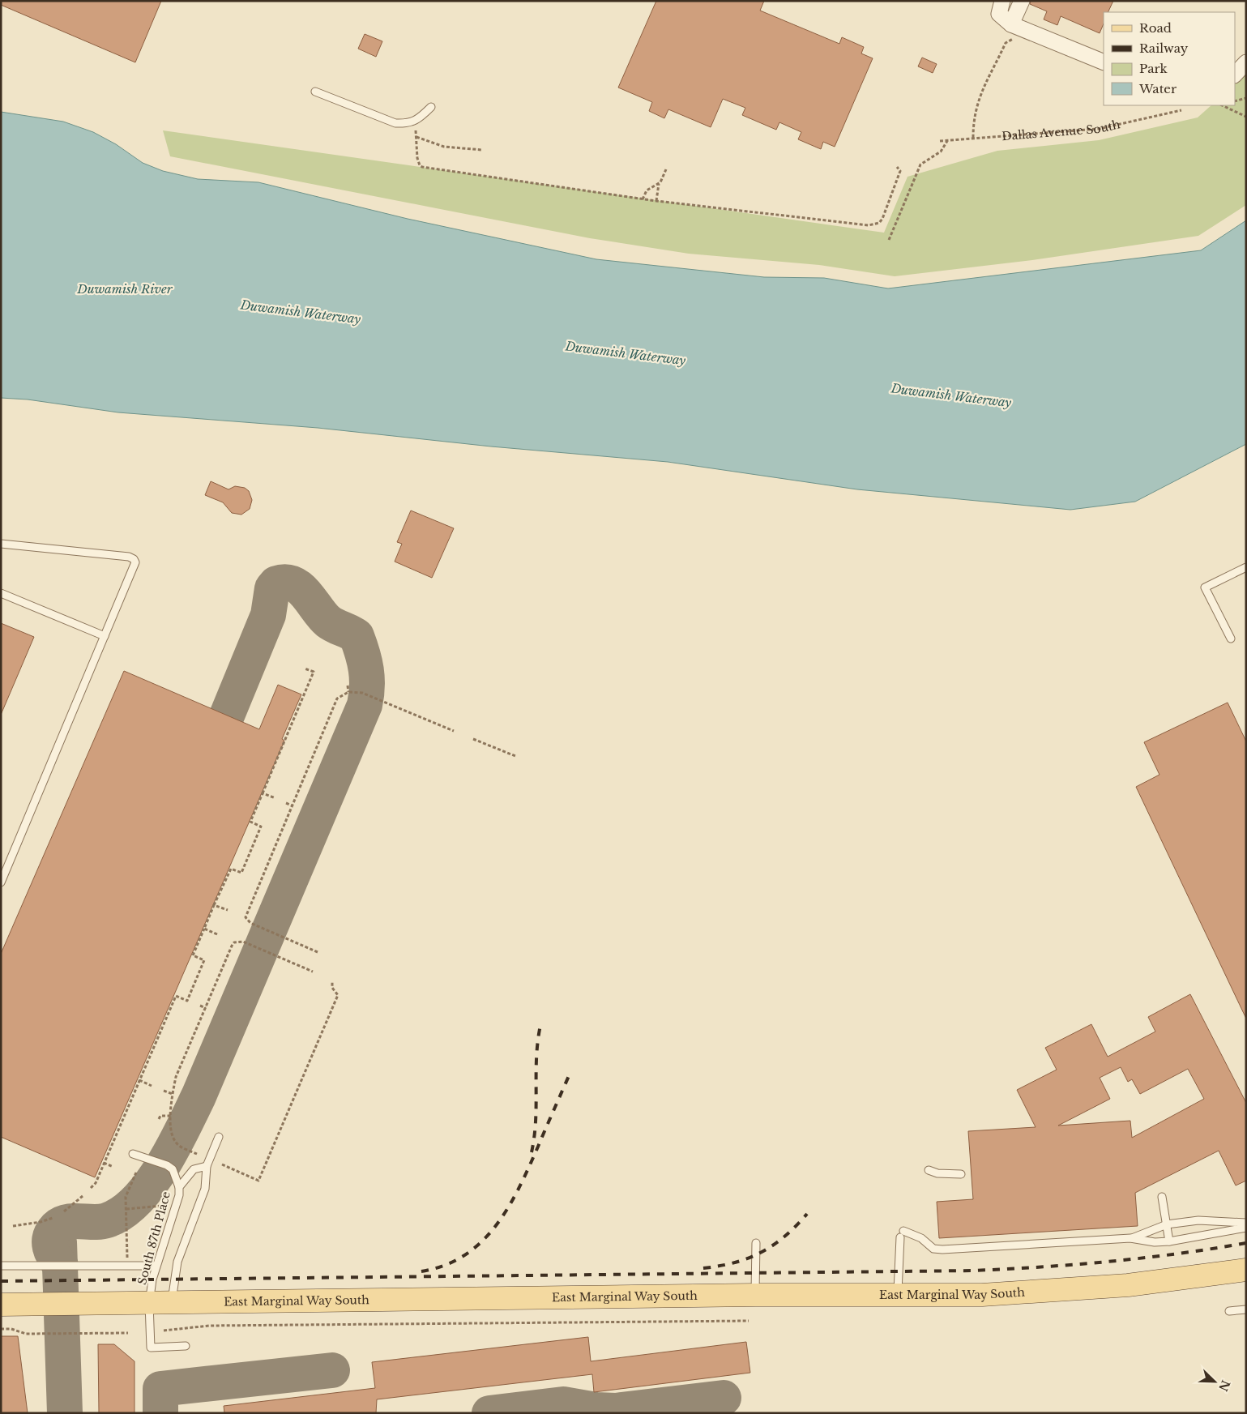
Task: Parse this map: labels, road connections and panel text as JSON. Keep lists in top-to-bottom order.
{
  "streets": {
    "main road": ["East Marginal Way South"],
    "lane": ["South 87th Place"],
    "path": ["Dallas Avenue South"]
  },
  "crossings": [
    ["South 87th Place", "East Marginal Way South"]
  ],
  "water": ["Duwamish River", "Duwamish Waterway"],
  "legend": [
    "Road",
    "Railway",
    "Park",
    "Water"
  ],
  "north": "bottom right"
}
